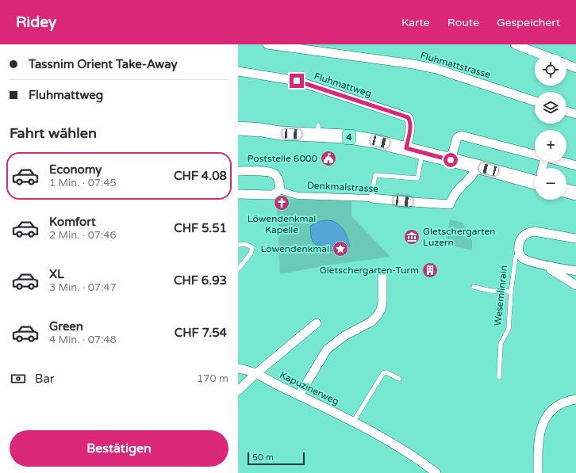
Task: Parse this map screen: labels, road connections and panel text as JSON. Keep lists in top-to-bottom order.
{
  "streets": {
    "main road": ["4"],
    "street": [
      "Fluhmattstrasse",
      "Fluhmattweg",
      "Denkmalstrasse",
      "Kapuzinerweg"
    ],
    "lane": ["Wesemlinrain"]
  },
  "crossings": [
    ["Fluhmattweg", "4"],
    ["4", "Denkmalstrasse"]
  ],
  "places": {
    "public building": ["Poststelle 6000"],
    "church": ["Löwendenkmal Kapelle"],
    "museum": ["Gletschergarten Luzern"],
    "place": ["Löwendenkmal"],
    "building": ["Gletschergarten-Turm"]
  },
  "scale_bar": "50 m",
  "page": {
    "header": "Ridey",
    "nav": ["Karte", "Route", "Gespeichert"],
    "banner": ["Tassnim Orient Take-Away", "Fluhmattweg"],
    "map_buttons": ["+", "−"],
    "heading": "Fahrt wählen",
    "list": [
      {
        "name": "Economy",
        "note": "1 Min. · 07:45",
        "value": "CHF 4.08"
      },
      {
        "name": "Komfort",
        "note": "2 Min. · 07:46",
        "value": "CHF 5.51"
      },
      {
        "name": "XL",
        "note": "3 Min. · 07:47",
        "value": "CHF 6.93"
      },
      {
        "name": "Green",
        "note": "4 Min. · 07:48",
        "value": "CHF 7.54"
      }
    ],
    "pay": ["Bar", "170 m"],
    "buttons": "Bestätigen",
    "scale": "50 m"
  }
}
